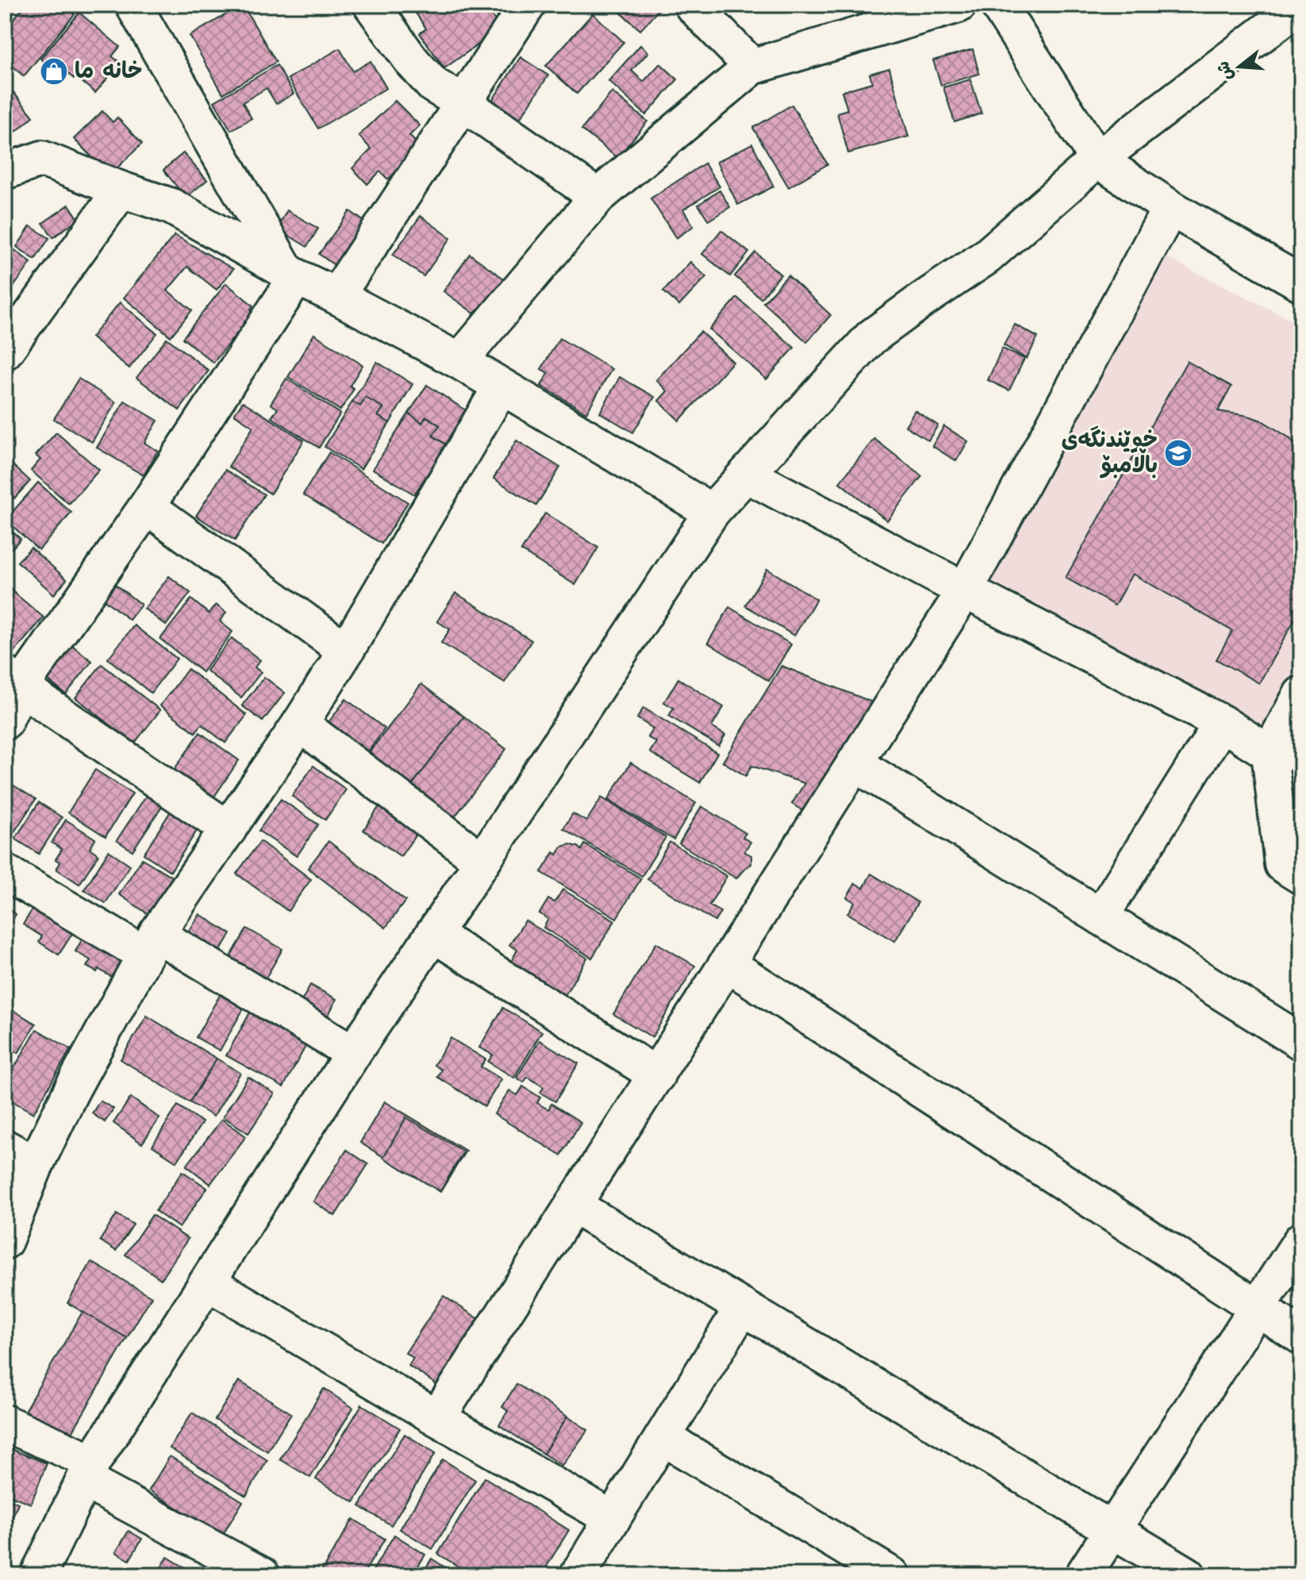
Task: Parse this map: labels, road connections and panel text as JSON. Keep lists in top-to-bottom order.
{
  "places": {
    "shop": ["خانه ما"],
    "school or university": ["خوێندنگەی باڵامبۆ"]
  },
  "north": "left"
}
